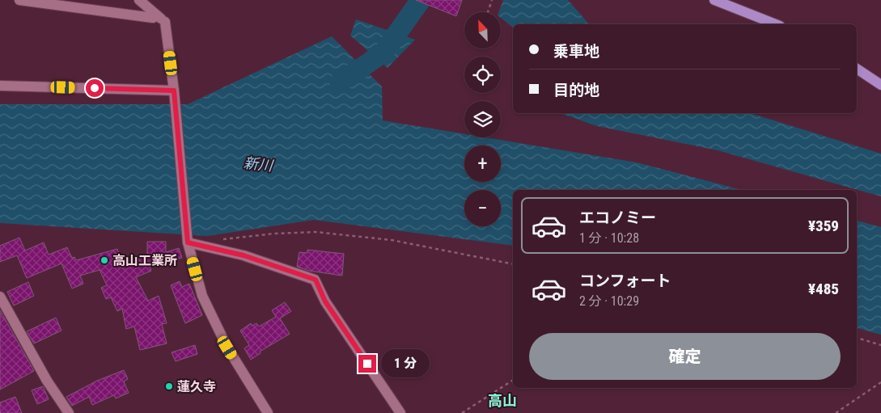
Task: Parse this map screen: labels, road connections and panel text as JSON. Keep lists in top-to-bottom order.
{
  "districts": ["高山"],
  "water": ["新川"],
  "places": ["高山工業所", "蓮久寺"],
  "north": "top left",
  "page": {
    "map_buttons": ["+", "−"],
    "banner": ["乗車地", "目的地"],
    "list": [
      {
        "name": "エコノミー",
        "note": "1 分 · 10:28",
        "value": "¥359"
      },
      {
        "name": "コンフォート",
        "note": "2 分 · 10:29",
        "value": "¥485"
      }
    ],
    "buttons": "確定",
    "bubble": "1 分"
  }
}
